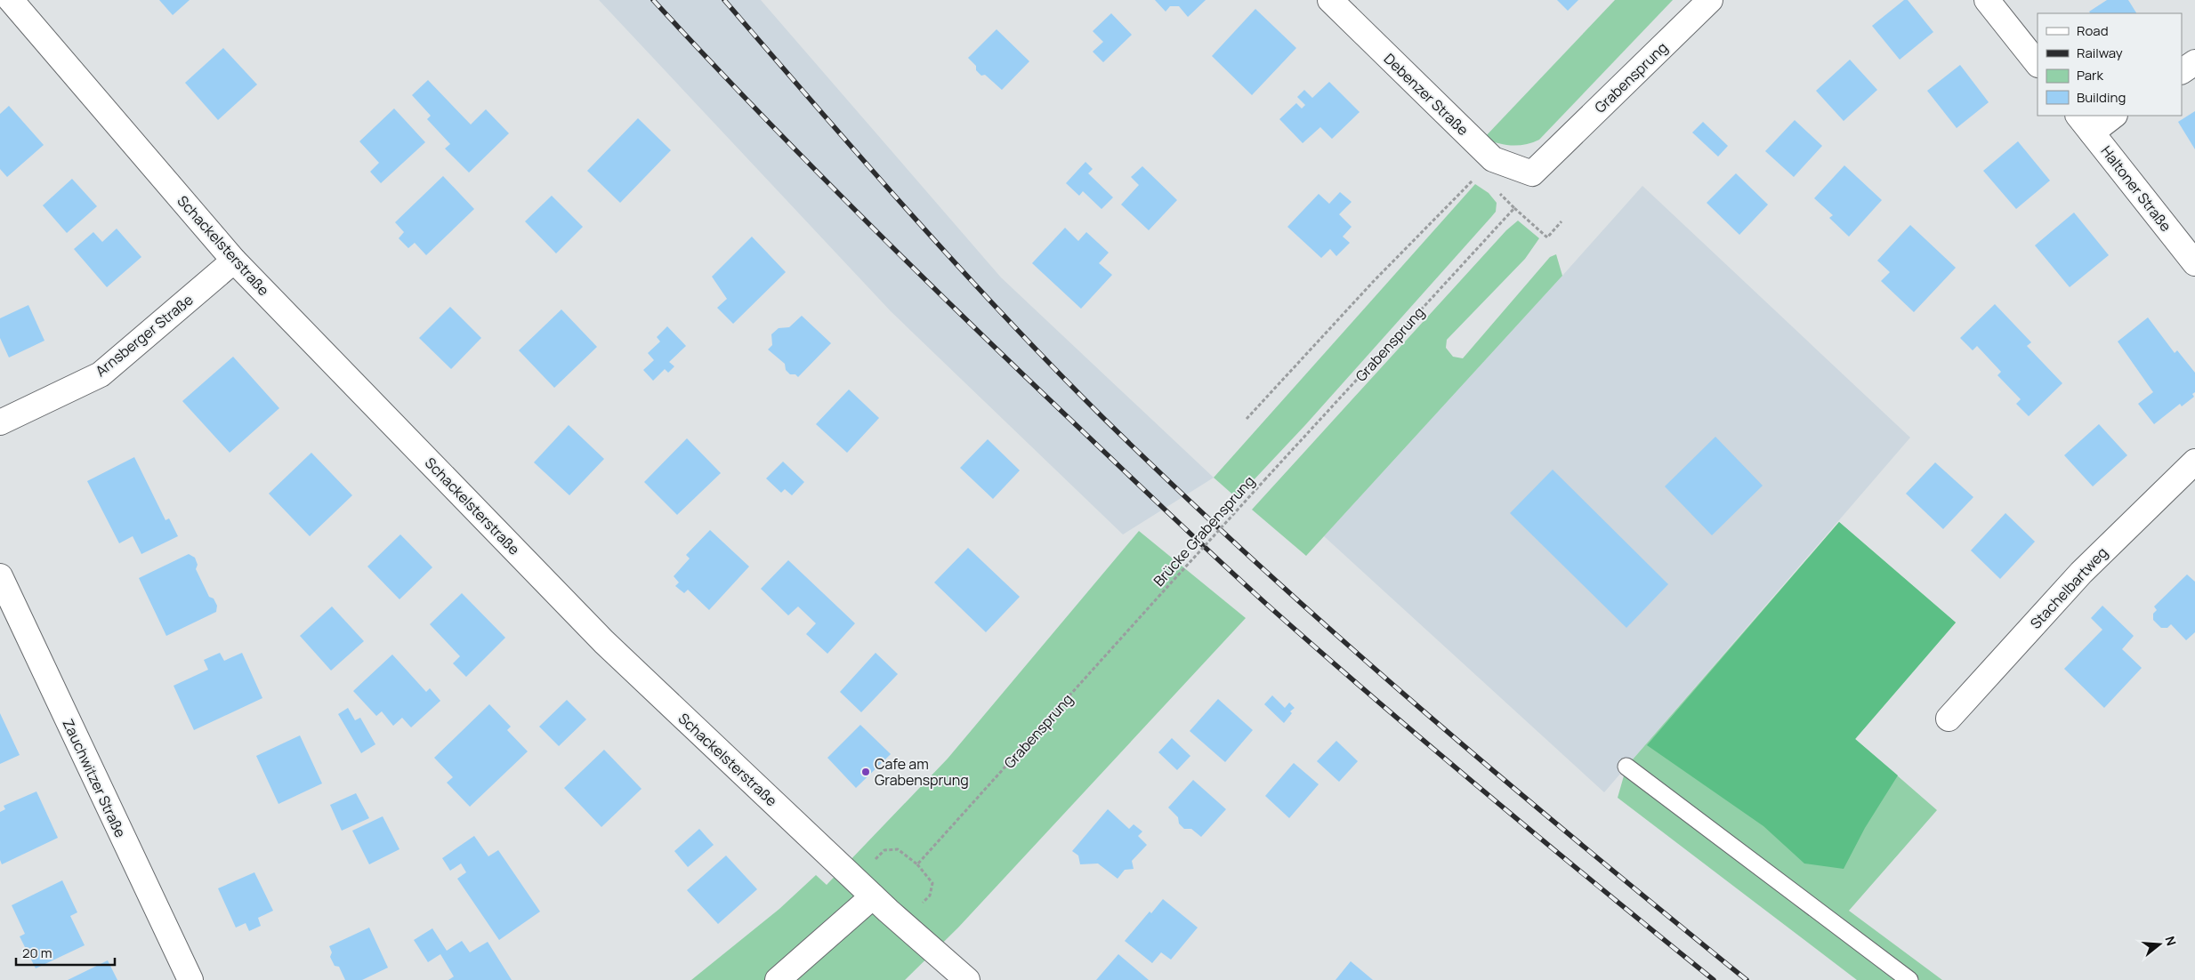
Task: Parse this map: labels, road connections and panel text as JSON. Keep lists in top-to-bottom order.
{
  "streets": {
    "street": [
      "Grabensprung",
      "Debenzer Straße",
      "Haltoner Straße",
      "Schackelsterstraße",
      "Arnsberger Straße",
      "Stachelbartweg",
      "Zauchwitzer Straße"
    ],
    "path": ["Brücke Grabensprung"]
  },
  "crossings": [
    ["Grabensprung", "Debenzer Straße"],
    ["Grabensprung", "Brücke Grabensprung"],
    ["Schackelsterstraße", "Arnsberger Straße"]
  ],
  "places": ["Cafe am Grabensprung"],
  "legend": [
    "Road",
    "Railway",
    "Park",
    "Building"
  ],
  "scale_bar": "20 m",
  "north": "right"
}
